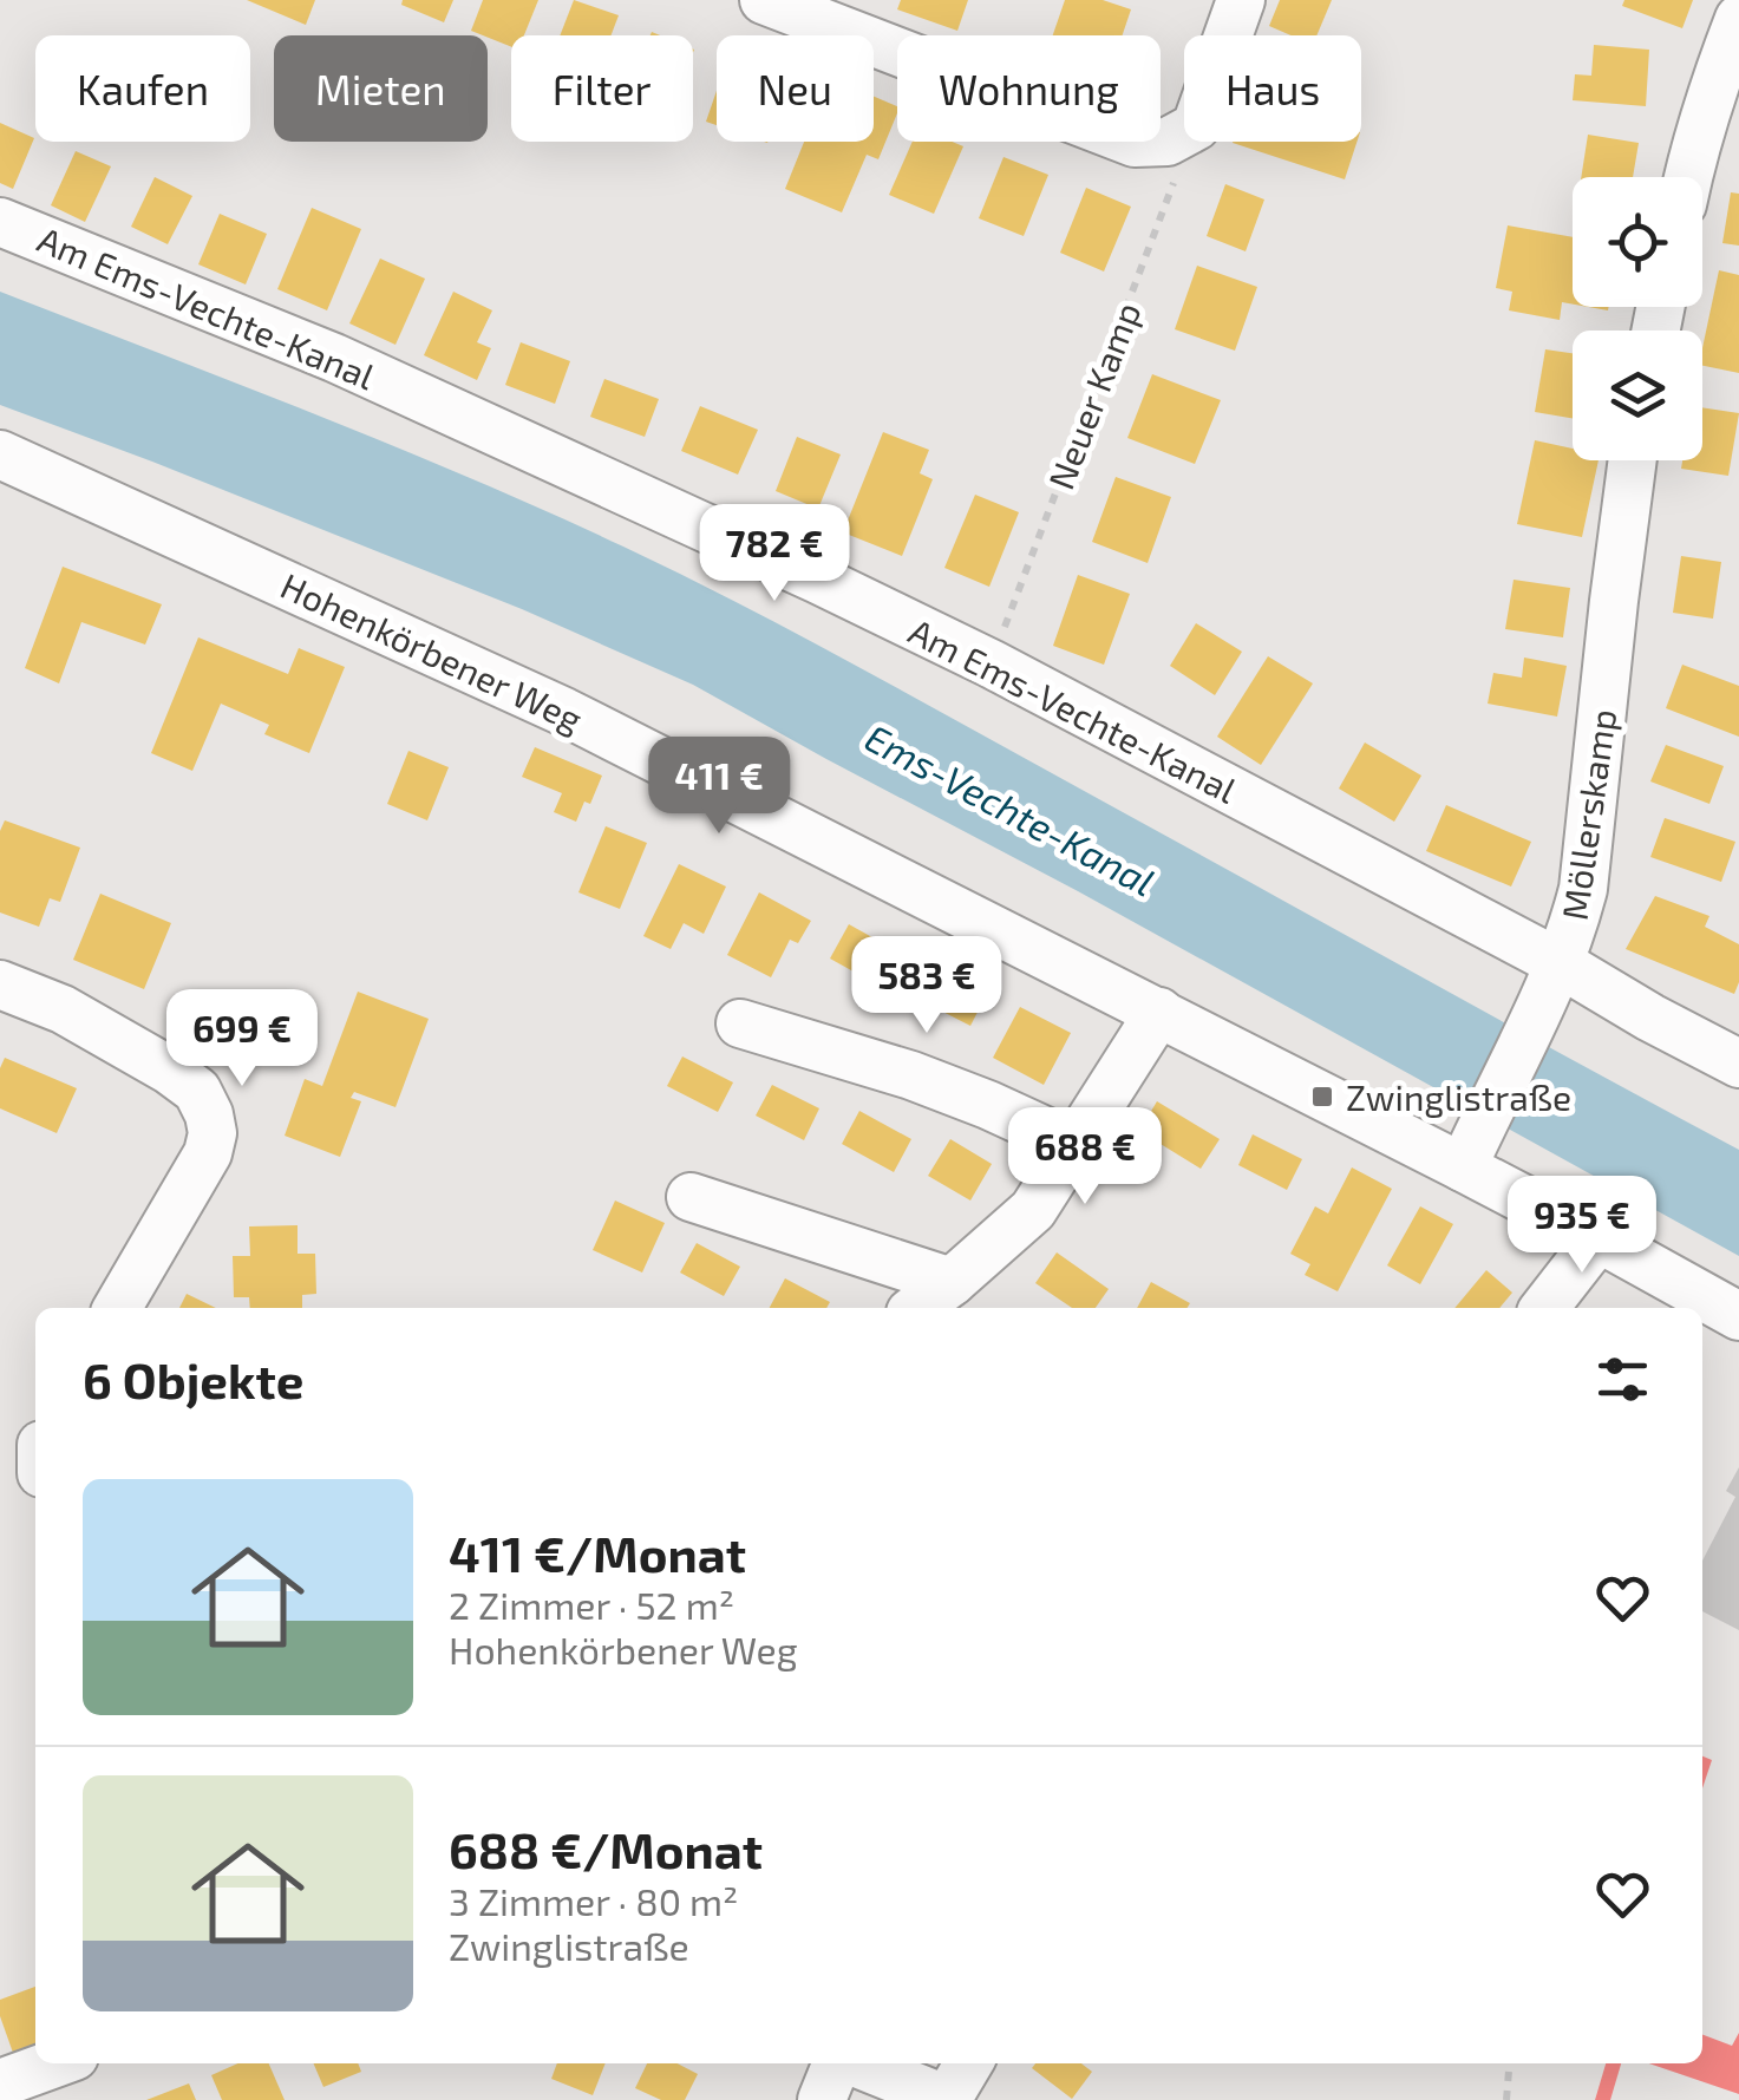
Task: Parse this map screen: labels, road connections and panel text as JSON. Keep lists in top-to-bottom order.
{
  "streets": {
    "street": ["Am Ems-Vechte-Kanal", "Hohenkörbener Weg", "Möllerskamp"],
    "path": ["Neuer Kamp"]
  },
  "crossings": [
    ["Am Ems-Vechte-Kanal", "Neuer Kamp"],
    ["Am Ems-Vechte-Kanal", "Möllerskamp"],
    ["Hohenkörbener Weg", "Möllerskamp"]
  ],
  "water": ["Ems-Vechte-Kanal"],
  "places": {
    "transit": ["Zwinglistraße"]
  },
  "page": {
    "chip": [
      "Kaufen",
      "Mieten",
      "Filter",
      "Neu",
      "Wohnung",
      "Haus"
    ],
    "price": [
      "782 €",
      "411 €",
      "583 €",
      "699 €",
      "688 €",
      "935 €"
    ],
    "heading": "6 Objekte",
    "list": [
      {
        "name": "411 €/Monat",
        "note": "2 Zimmer · 52 m² · Hohenkörbener Weg"
      },
      {
        "name": "688 €/Monat",
        "note": "3 Zimmer · 80 m² · Zwinglistraße"
      }
    ]
  }
}
